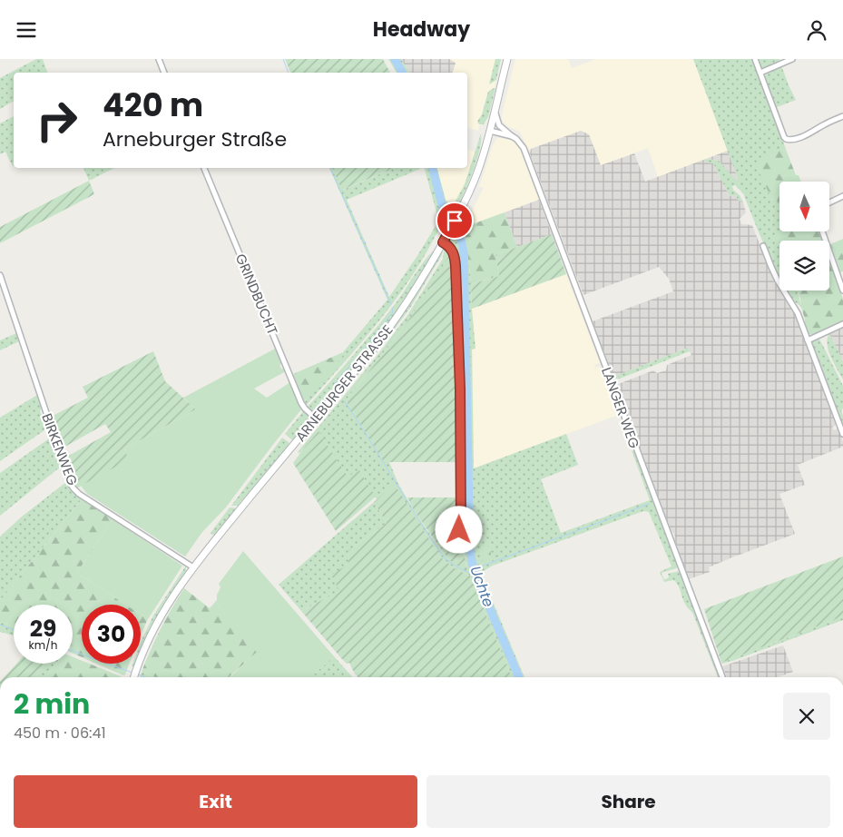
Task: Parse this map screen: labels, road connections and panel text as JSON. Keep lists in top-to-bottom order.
{
  "streets": {
    "main road": ["ARNEBURGER STRASSE"],
    "street": ["GRINDBUCHT", "LANGER WEG", "BIRKENWEG"]
  },
  "crossings": [
    ["GRINDBUCHT", "ARNEBURGER STRASSE"],
    ["ARNEBURGER STRASSE", "LANGER WEG"],
    ["ARNEBURGER STRASSE", "BIRKENWEG"]
  ],
  "water": ["Uchte"],
  "north": "bottom",
  "page": {
    "header": "Headway",
    "turn": ["420 m", "Arneburger Straße"],
    "speed": "29 km/h",
    "limit": "30",
    "heading": ["2 min", "450 m · 06:41"],
    "buttons": ["Exit", "Share"]
  }
}
